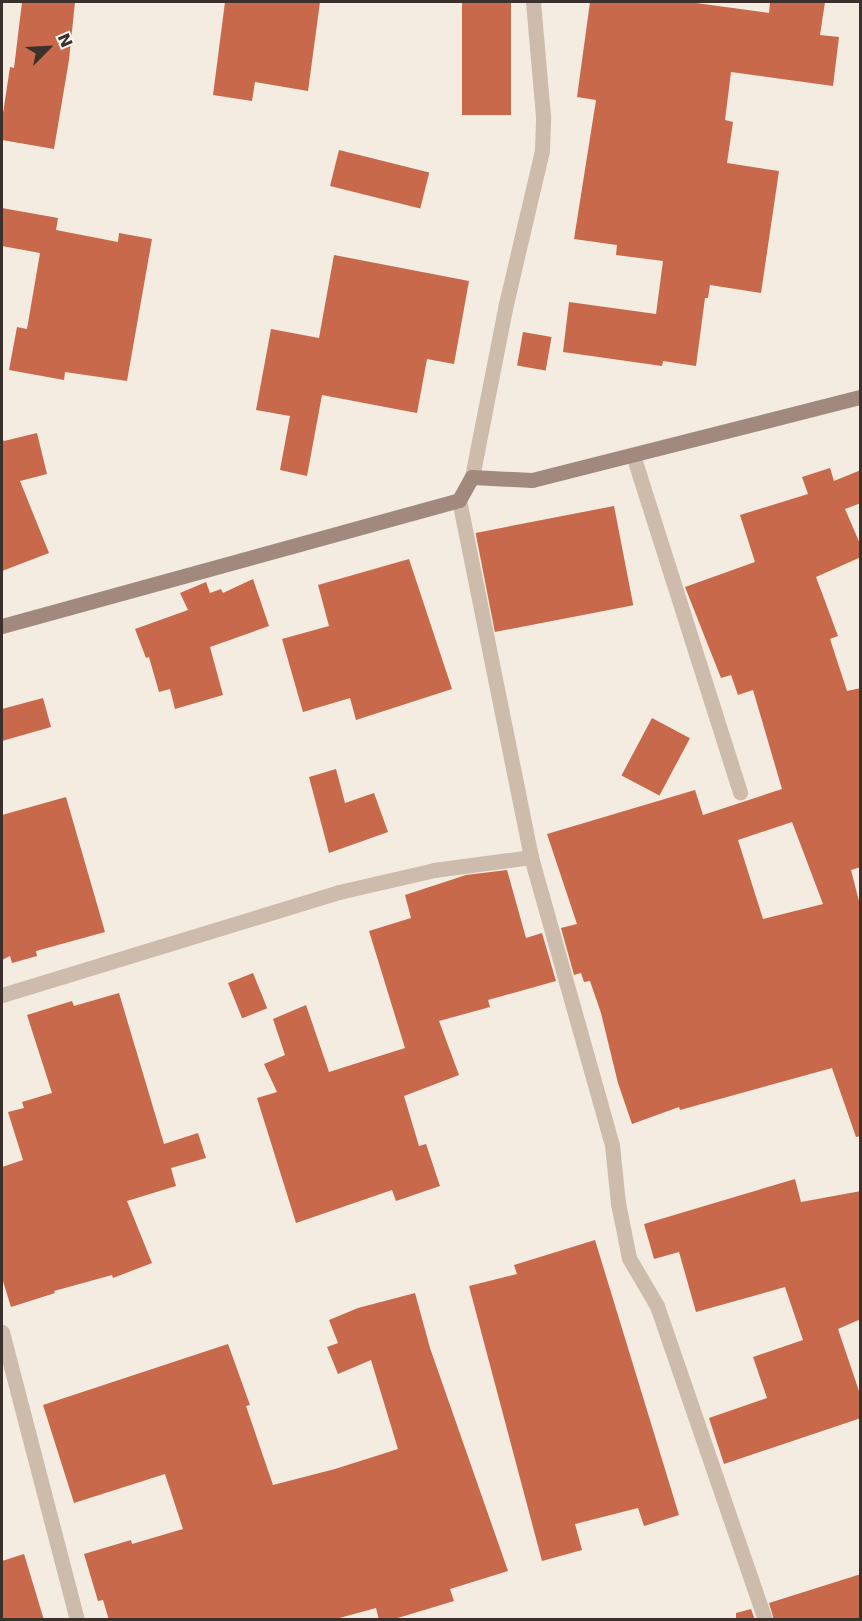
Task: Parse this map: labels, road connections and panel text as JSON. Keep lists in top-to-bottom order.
{
  "north": "top right"
}
